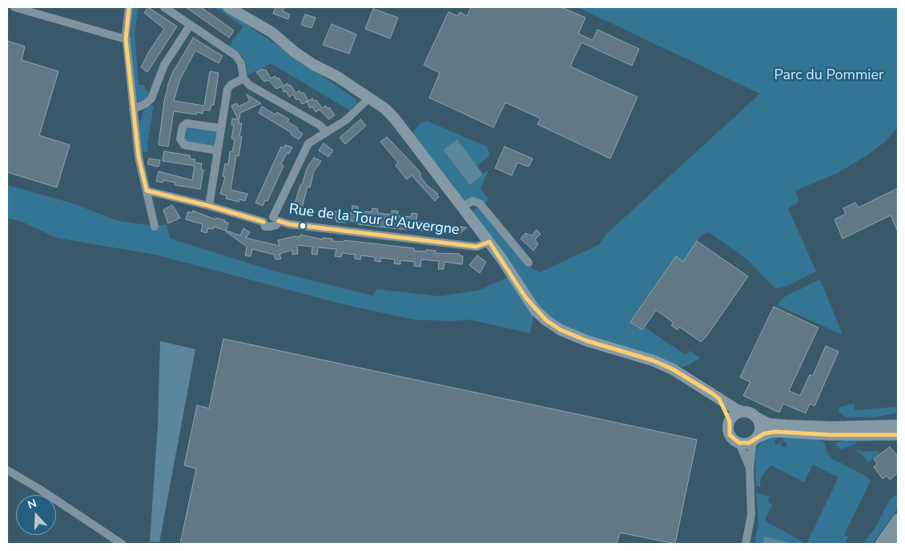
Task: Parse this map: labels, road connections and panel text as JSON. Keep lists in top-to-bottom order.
{
  "streets": {
    "street": ["Rue de la Tour d'Auvergne"]
  },
  "parks": ["Parc du Pommier"],
  "north": "top"
}
